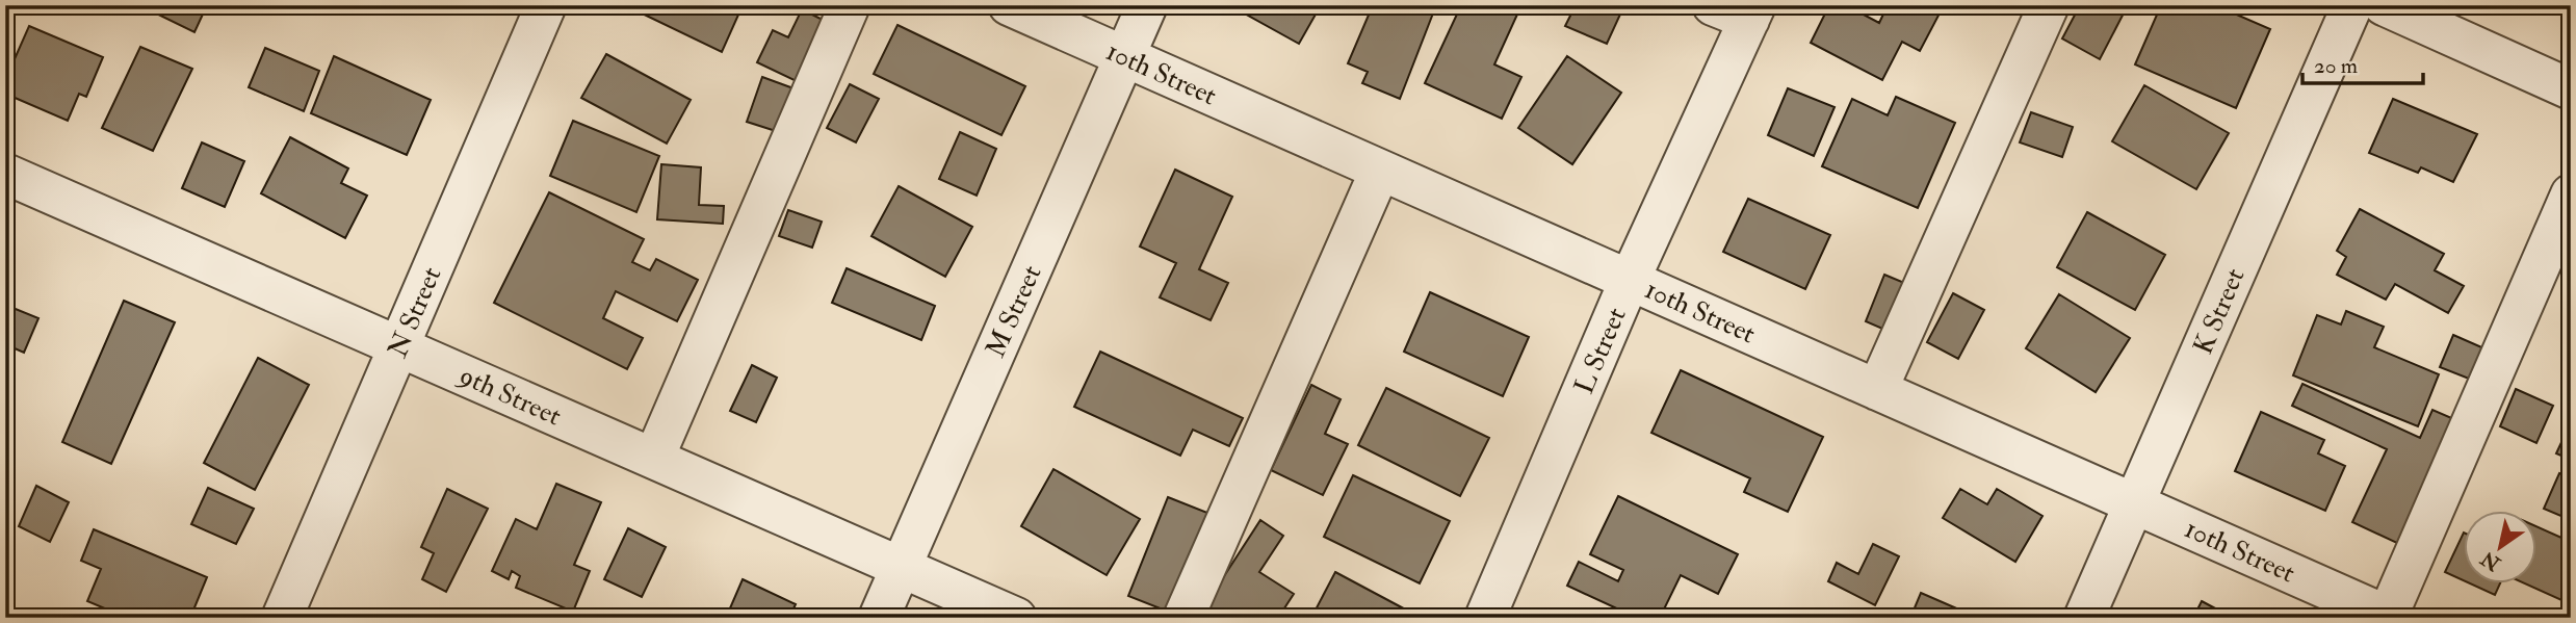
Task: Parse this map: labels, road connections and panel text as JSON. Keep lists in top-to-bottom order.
{
  "streets": {
    "street": [
      "10th Street",
      "M Street",
      "K Street",
      "N Street",
      "L Street",
      "9th Street"
    ]
  },
  "crossings": [
    ["10th Street", "M Street"],
    ["10th Street", "K Street"],
    ["10th Street", "L Street"],
    ["M Street", "9th Street"],
    ["N Street", "9th Street"]
  ],
  "scale_bar": "20 m",
  "north": "bottom left"
}
